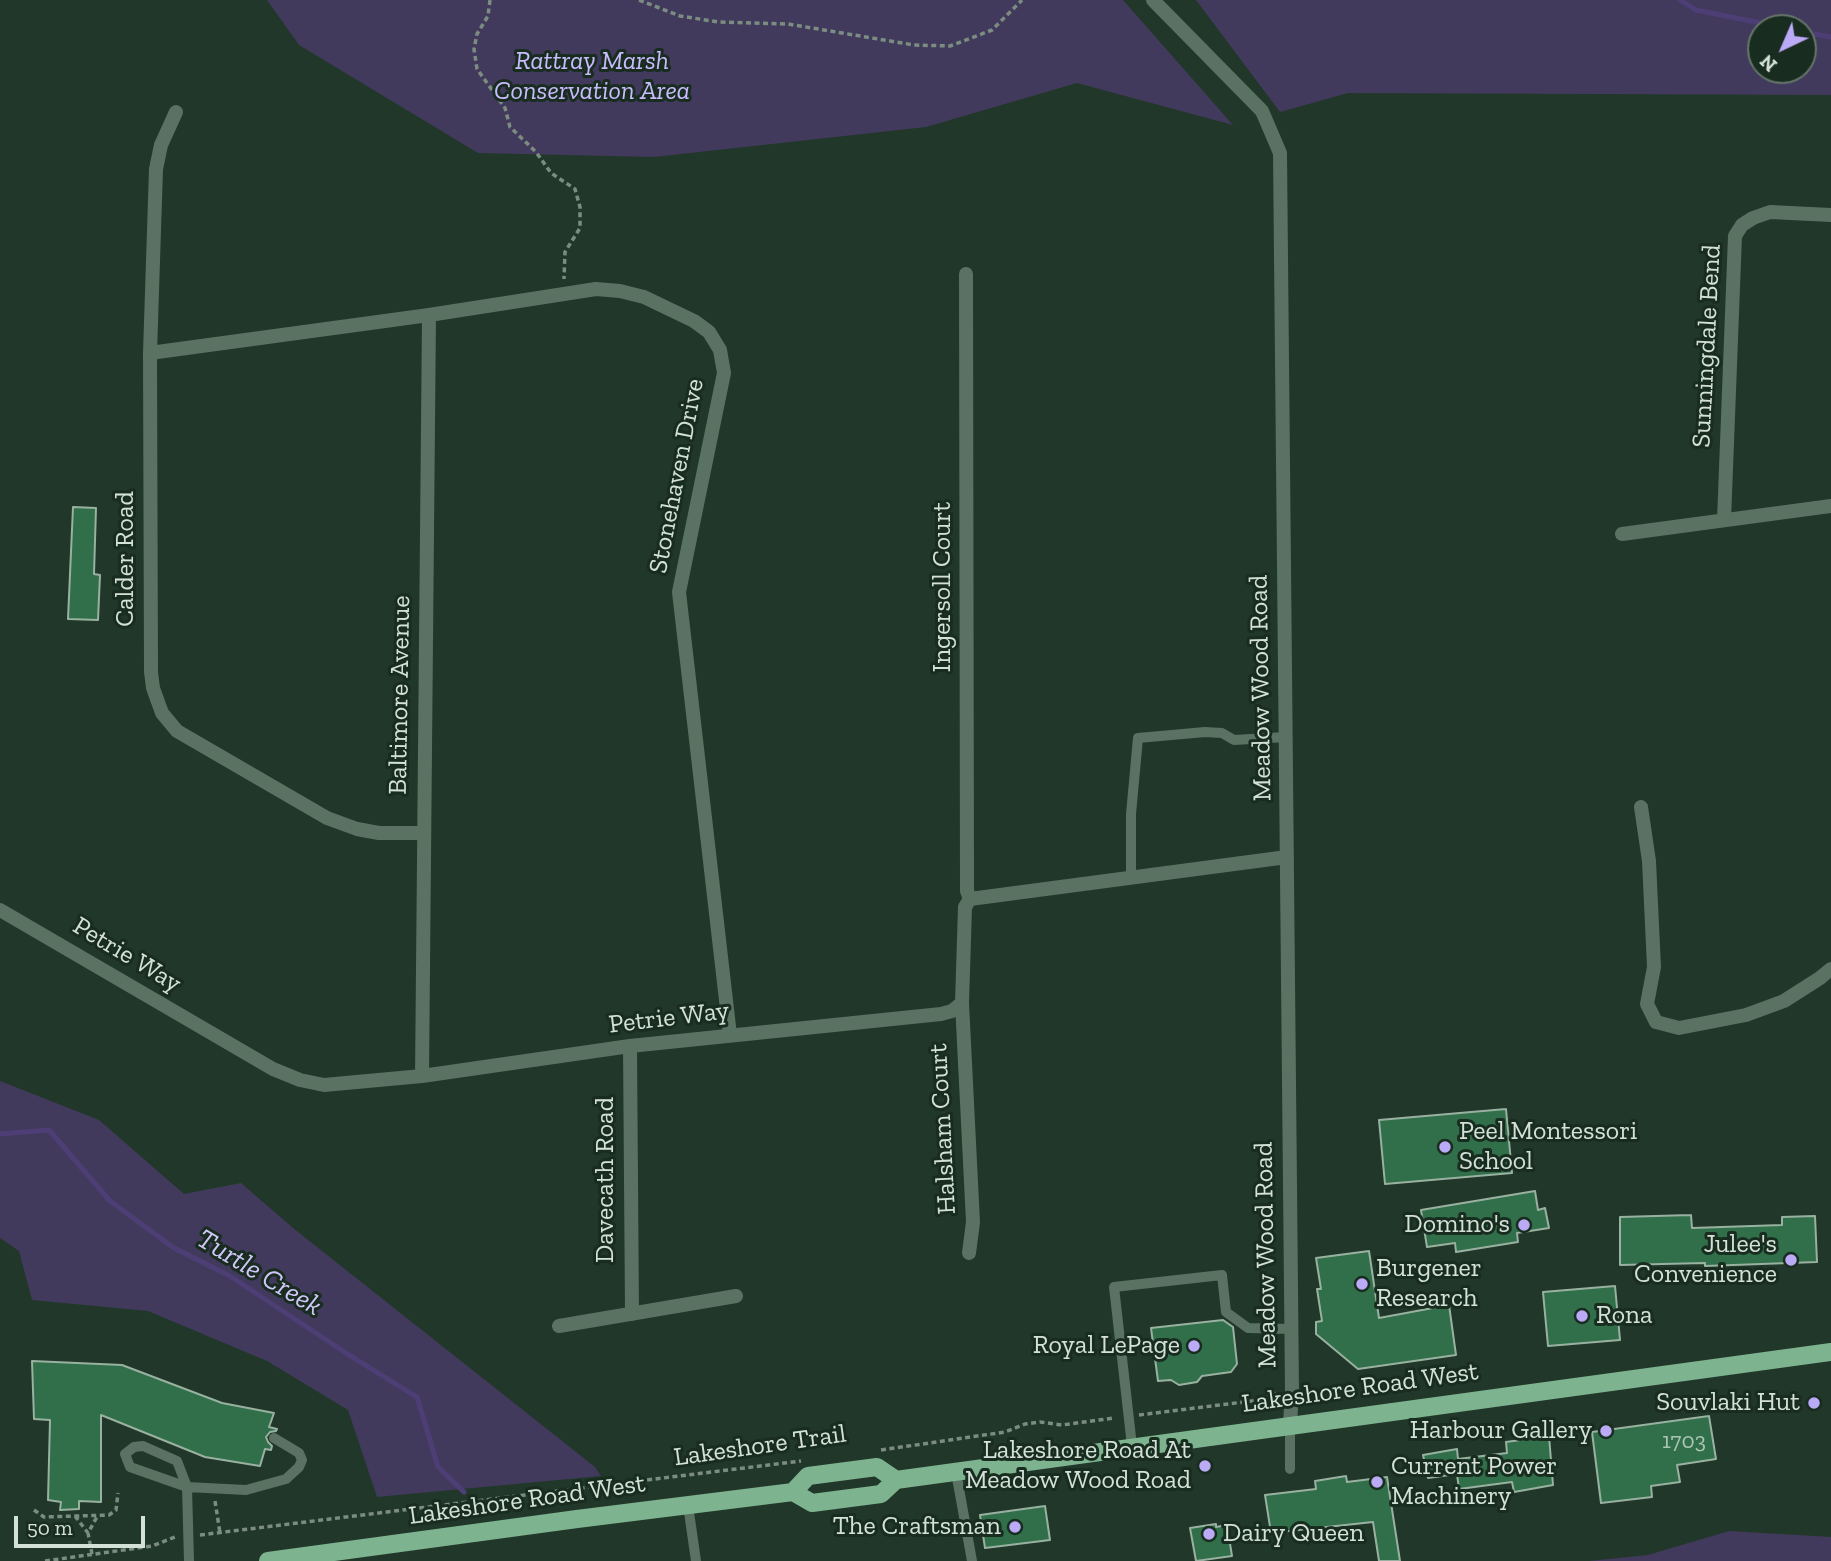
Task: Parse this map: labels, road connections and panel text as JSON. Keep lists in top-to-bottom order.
{
  "streets": {
    "main road": ["Lakeshore Road West"],
    "street": [
      "Sunningdale Bend",
      "Stonehaven Drive",
      "Calder Road",
      "Ingersoll Court",
      "Meadow Wood Road",
      "Baltimore Avenue",
      "Petrie Way",
      "Halsham Court",
      "Davecath Road"
    ],
    "path": ["Lakeshore Trail"]
  },
  "crossings": [
    ["Stonehaven Drive", "Calder Road"],
    ["Stonehaven Drive", "Baltimore Avenue"],
    ["Stonehaven Drive", "Petrie Way"],
    ["Calder Road", "Baltimore Avenue"],
    ["Meadow Wood Road", "Lakeshore Road West"],
    ["Baltimore Avenue", "Petrie Way"],
    ["Petrie Way", "Halsham Court"],
    ["Petrie Way", "Davecath Road"]
  ],
  "water": ["Turtle Creek"],
  "parks": ["Rattray Marsh Conservation Area"],
  "places": [
    "Peel Montessori School",
    "Domino's",
    "Julee's Convenience",
    "Burgener Research",
    "Rona",
    "Royal LePage",
    "Souvlaki Hut",
    "Harbour Gallery",
    "Lakeshore Road At Meadow Wood Road",
    "Current Power Machinery",
    "The Craftsman",
    "Dairy Queen"
  ],
  "house_numbers": ["1703"],
  "scale_bar": "50 m",
  "north": "bottom left"
}
